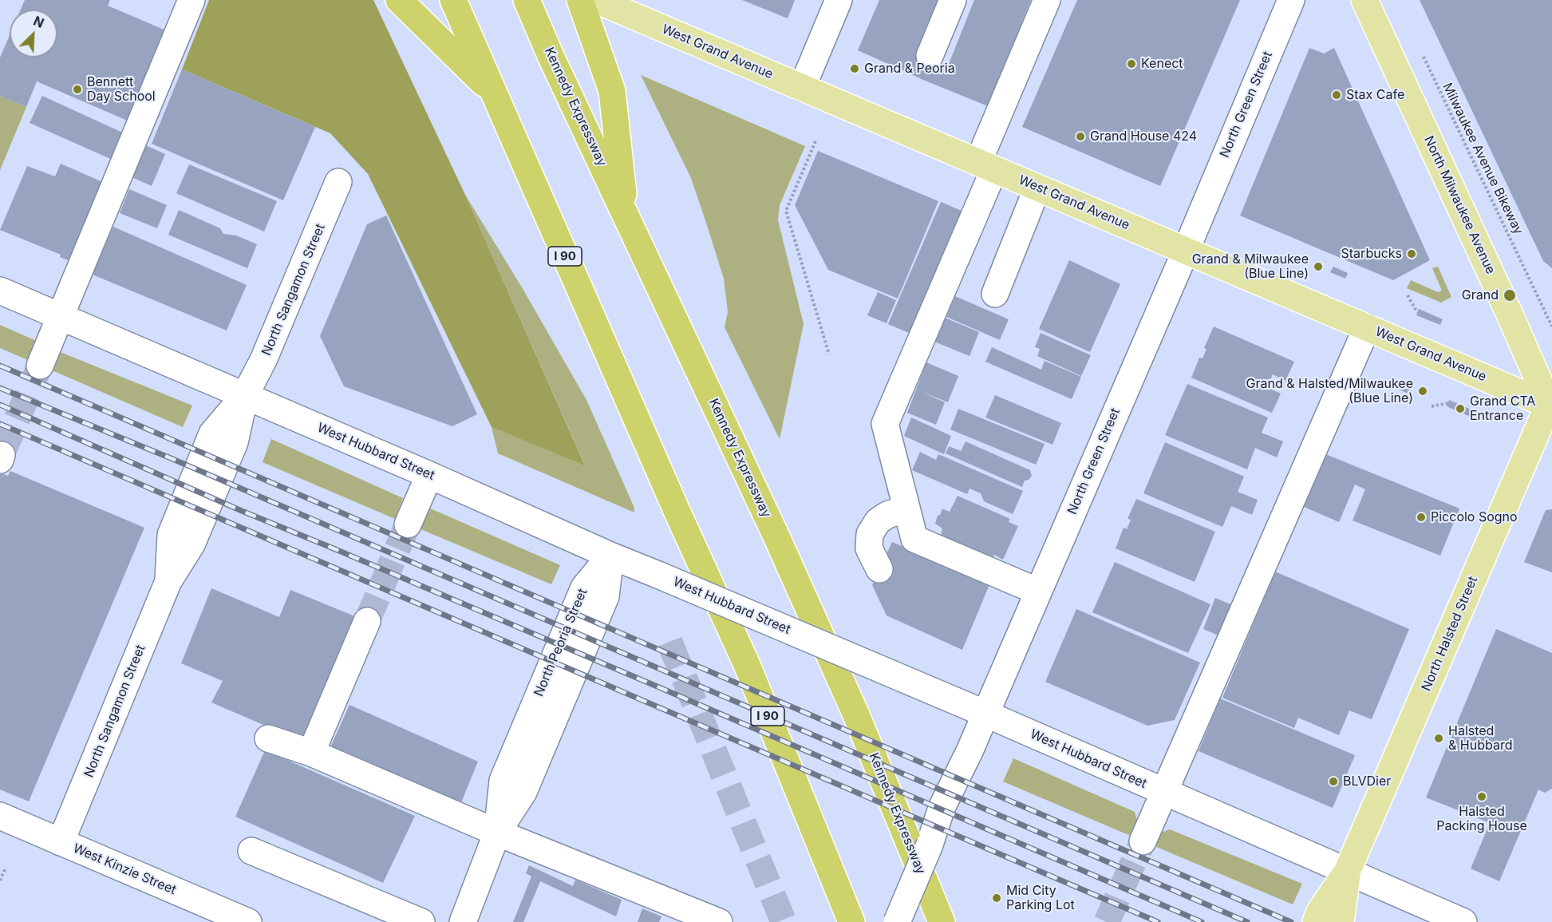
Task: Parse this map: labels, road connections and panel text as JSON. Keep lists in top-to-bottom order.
{
  "streets": {
    "highway": ["Kennedy Expressway", "I 90"],
    "main road": ["West Grand Avenue", "North Milwaukee Avenue", "North Halsted Street"],
    "street": [
      "North Green Street",
      "North Sangamon Street",
      "West Hubbard Street",
      "North Peoria Street",
      "West Kinzie Street"
    ],
    "path": ["Milwaukee Avenue Bikeway"]
  },
  "crossings": [
    ["West Grand Avenue", "North Green Street"],
    ["West Grand Avenue", "North Milwaukee Avenue"],
    ["West Grand Avenue", "North Halsted Street"],
    ["North Green Street", "West Hubbard Street"],
    ["North Milwaukee Avenue", "North Halsted Street"],
    ["North Sangamon Street", "West Hubbard Street"],
    ["North Sangamon Street", "West Kinzie Street"],
    ["West Hubbard Street", "North Halsted Street"],
    ["West Hubbard Street", "North Peoria Street"]
  ],
  "places": [
    "Kenect",
    "Grand & Peoria",
    "Bennett Day School",
    "Stax Cafe",
    "Grand House 424",
    "Starbucks",
    "Grand & Milwaukee (Blue Line)",
    "Grand",
    "Grand & Halsted/Milwaukee (Blue Line)",
    "Grand CTA Entrance",
    "Piccolo Sogno",
    "Halsted & Hubbard",
    "BLVDier",
    "Halsted Packing House",
    "Mid City Parking Lot"
  ],
  "north": "top right"
}
